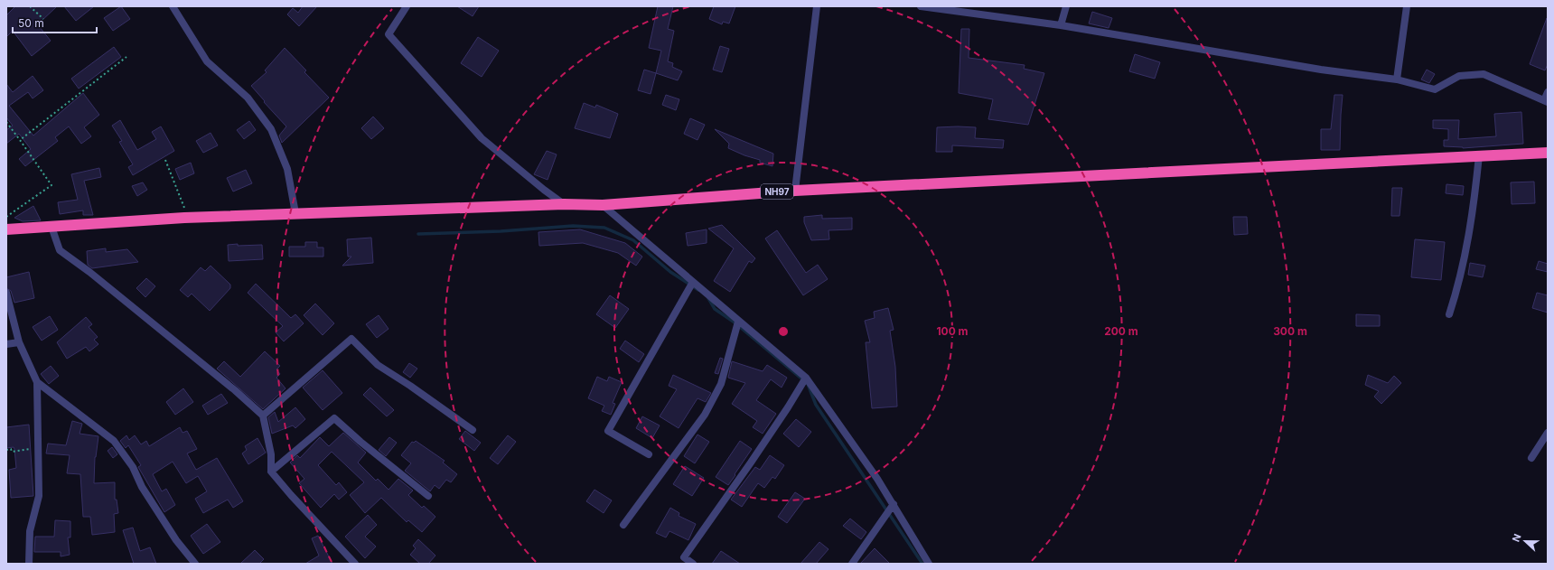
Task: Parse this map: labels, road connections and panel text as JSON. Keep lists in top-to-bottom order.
{
  "streets": {
    "highway": ["NH97"]
  },
  "scale_bar": "50 m",
  "north": "left",
  "rings": ["100 m", "200 m", "300 m"]
}
